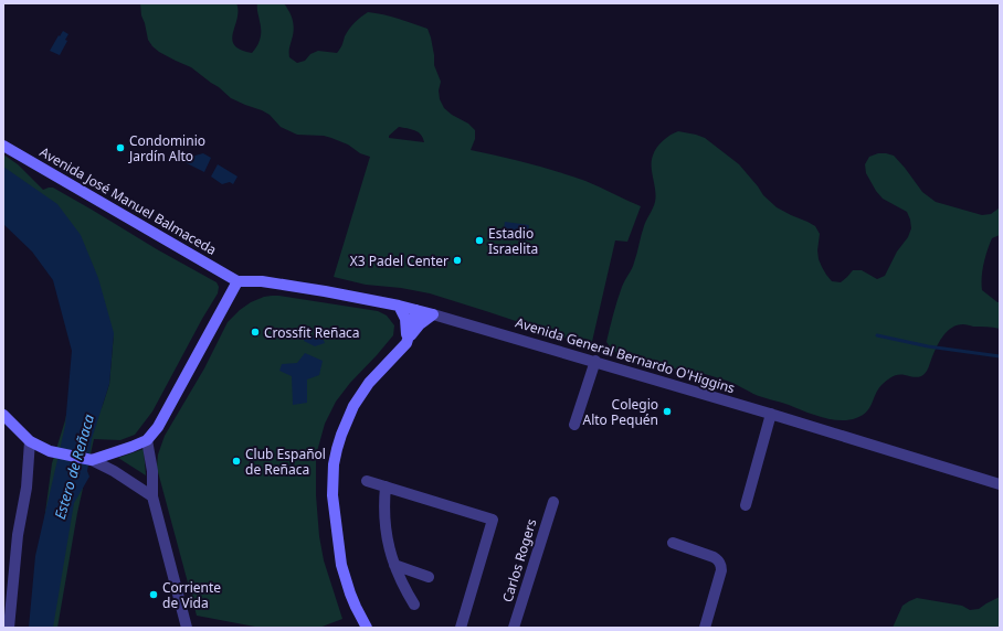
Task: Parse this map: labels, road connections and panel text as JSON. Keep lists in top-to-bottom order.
{
  "streets": {
    "street": ["Avenida José Manuel Balmaceda", "Avenida General Bernardo O'Higgins", "Carlos Rogers"]
  },
  "crossings": [
    ["Avenida José Manuel Balmaceda", "Avenida General Bernardo O'Higgins"]
  ],
  "water": ["Estero de Reñaca"],
  "places": [
    "Condominio Jardín Alto",
    "Estadio Israelita",
    "X3 Padel Center",
    "Crossfit Reñaca",
    "Colegio Alto Pequén",
    "Club Español de Reñaca",
    "Corriente de Vida"
  ]
}
